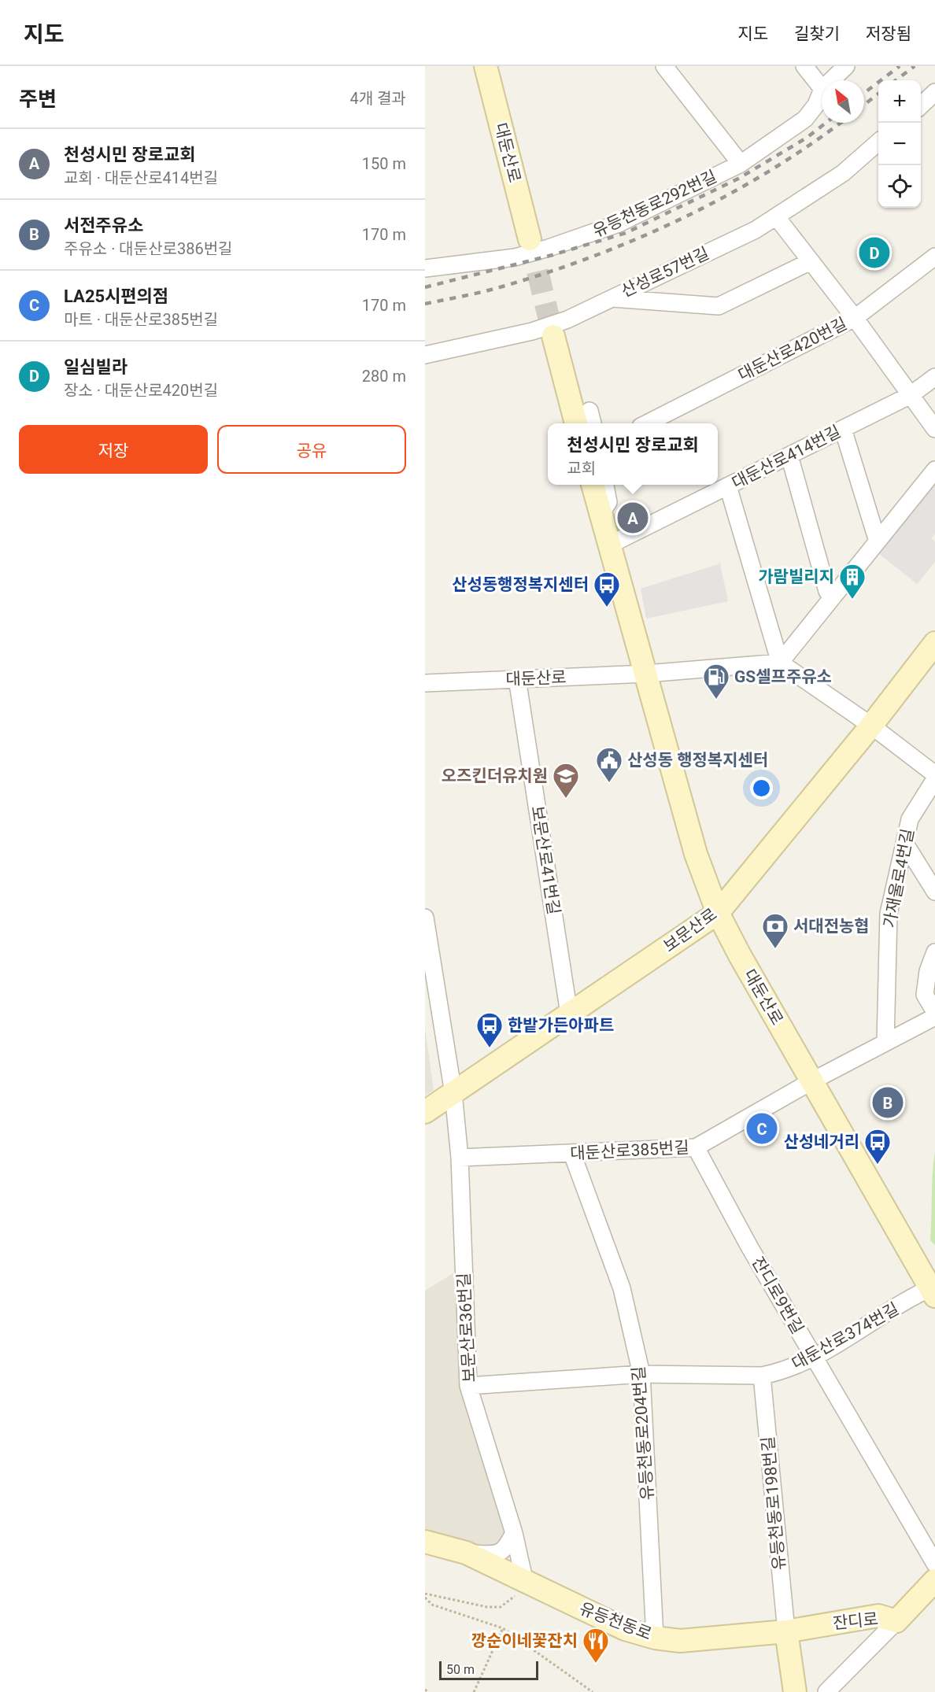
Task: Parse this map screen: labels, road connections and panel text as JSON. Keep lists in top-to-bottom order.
{
  "streets": {
    "main road": [
      "대둔산로",
      "보문산로",
      "유등천동로",
      "잔디로"
    ],
    "street": [
      "유등천동로292번길",
      "산성로57번길",
      "대둔산로420번길",
      "대둔산로414번길",
      "보문산로41번길",
      "가재울로4번길",
      "대둔산로385번길",
      "잔디로9번길",
      "보문산로36번길",
      "대둔산로374번길",
      "유등천동로204번길",
      "유등천동로198번길"
    ]
  },
  "crossings": [
    ["대둔산로", "대둔산로414번길"],
    ["대둔산로", "보문산로41번길"],
    ["대둔산로", "보문산로"],
    ["대둔산로", "대둔산로385번길"],
    ["대둔산로", "대둔산로374번길"],
    ["보문산로41번길", "보문산로"],
    ["가재울로4번길", "대둔산로385번길"],
    ["보문산로", "보문산로36번길"],
    ["대둔산로385번길", "잔디로9번길"],
    ["대둔산로385번길", "보문산로36번길"],
    ["대둔산로385번길", "유등천동로204번길"],
    ["잔디로9번길", "대둔산로374번길"],
    ["보문산로36번길", "대둔산로374번길"],
    ["보문산로36번길", "유등천동로"],
    ["대둔산로374번길", "유등천동로204번길"],
    ["대둔산로374번길", "유등천동로198번길"],
    ["유등천동로204번길", "유등천동로"],
    ["유등천동로198번길", "유등천동로"],
    ["유등천동로198번길", "잔디로"],
    ["유등천동로", "잔디로"]
  ],
  "places": {
    "building": ["가람빌리지"],
    "bus stop": ["산성동행정복지센터", "한밭가든아파트", "산성네거리"],
    "fuel station": ["GS셀프주유소"],
    "public building": ["산성동 행정복지센터"],
    "school or university": ["오즈킨더유치원"],
    "bank": ["서대전농협"],
    "restaurant": ["깡순이네꽃잔치"]
  },
  "scale_bar": "50 m",
  "north": "top left",
  "page": {
    "header": "지도",
    "nav": ["지도", "길찾기", "저장됨"],
    "heading": ["주변", "4개 결과"],
    "map_buttons": ["+", "−"],
    "list": [
      {
        "mark": "A",
        "name": "천성시민 장로교회",
        "note": "교회 · 대둔산로414번길",
        "value": "150 m"
      },
      {
        "mark": "B",
        "name": "서전주유소",
        "note": "주유소 · 대둔산로386번길",
        "value": "170 m"
      },
      {
        "mark": "C",
        "name": "LA25시편의점",
        "note": "마트 · 대둔산로385번길",
        "value": "170 m"
      },
      {
        "mark": "D",
        "name": "일심빌라",
        "note": "장소 · 대둔산로420번길",
        "value": "280 m"
      }
    ],
    "pins": [
      "D",
      "A",
      "B",
      "C"
    ],
    "buttons": ["저장", "공유"],
    "popup": ["천성시민 장로교회", "교회"],
    "scale": "50 m"
  }
}
